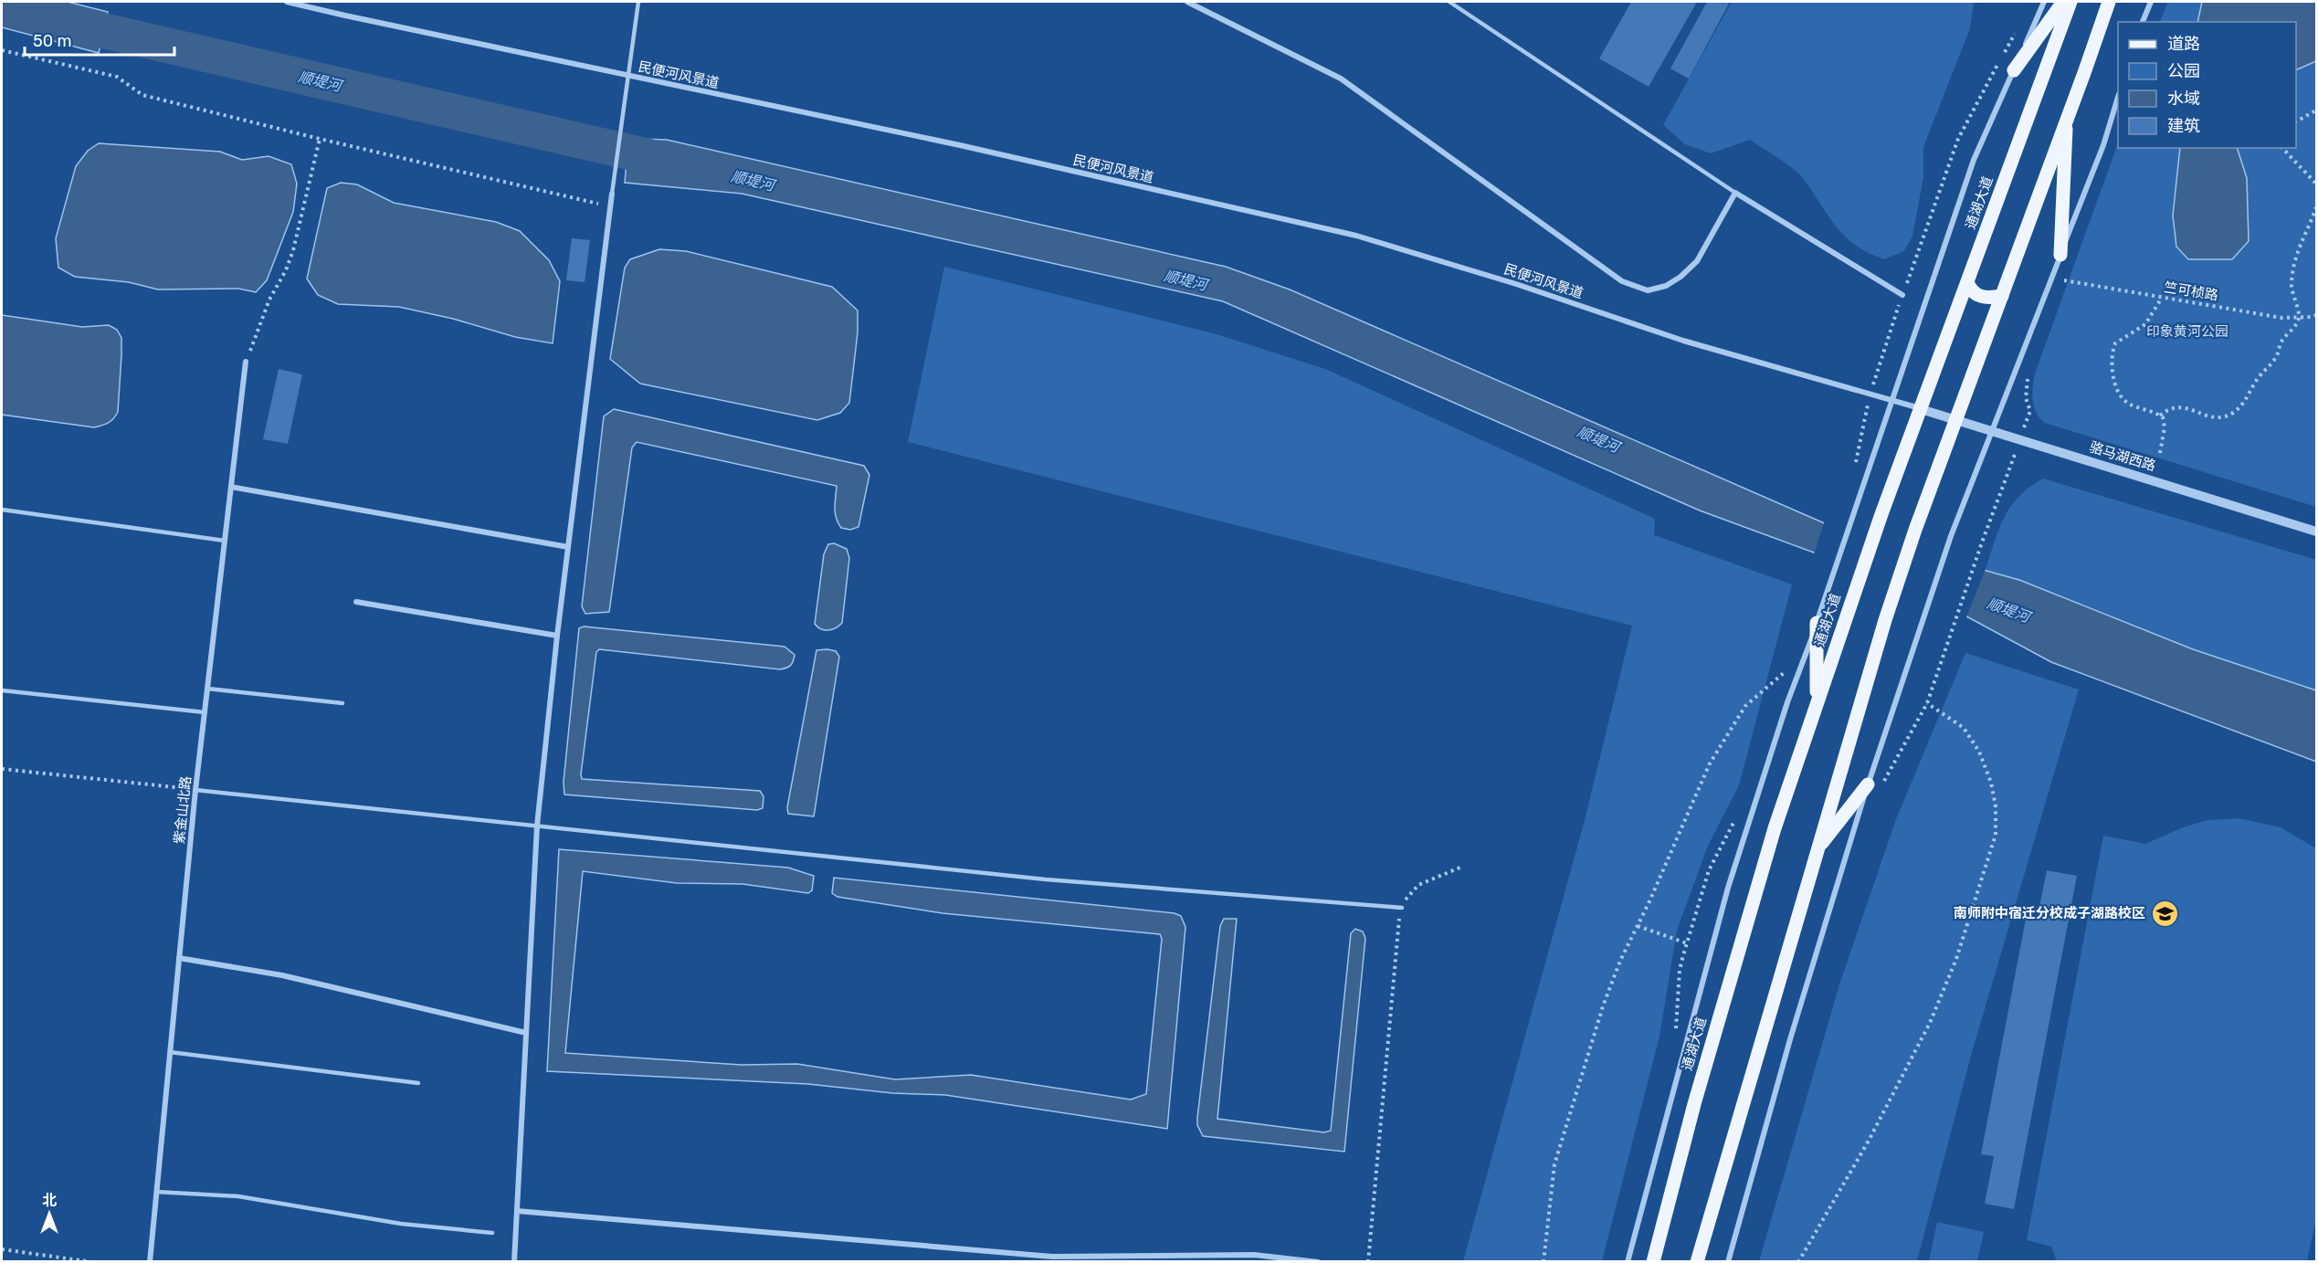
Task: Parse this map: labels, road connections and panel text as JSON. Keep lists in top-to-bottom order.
{
  "streets": {
    "main road": ["通湖大道"],
    "street": ["民便河风景道", "骆马湖西路", "紫金山北路"],
    "path": ["竺可桢路"]
  },
  "crossings": [
    ["民便河风景道", "通湖大道"],
    ["民便河风景道", "骆马湖西路"],
    ["通湖大道", "骆马湖西路"]
  ],
  "water": ["顺堤河"],
  "parks": ["印象黄河公园"],
  "places": {
    "school or university": ["南师附中宿迁分校成子湖路校区"]
  },
  "legend": [
    "道路",
    "公园",
    "水域",
    "建筑"
  ],
  "scale_bar": "50 m",
  "north": "top"
}
